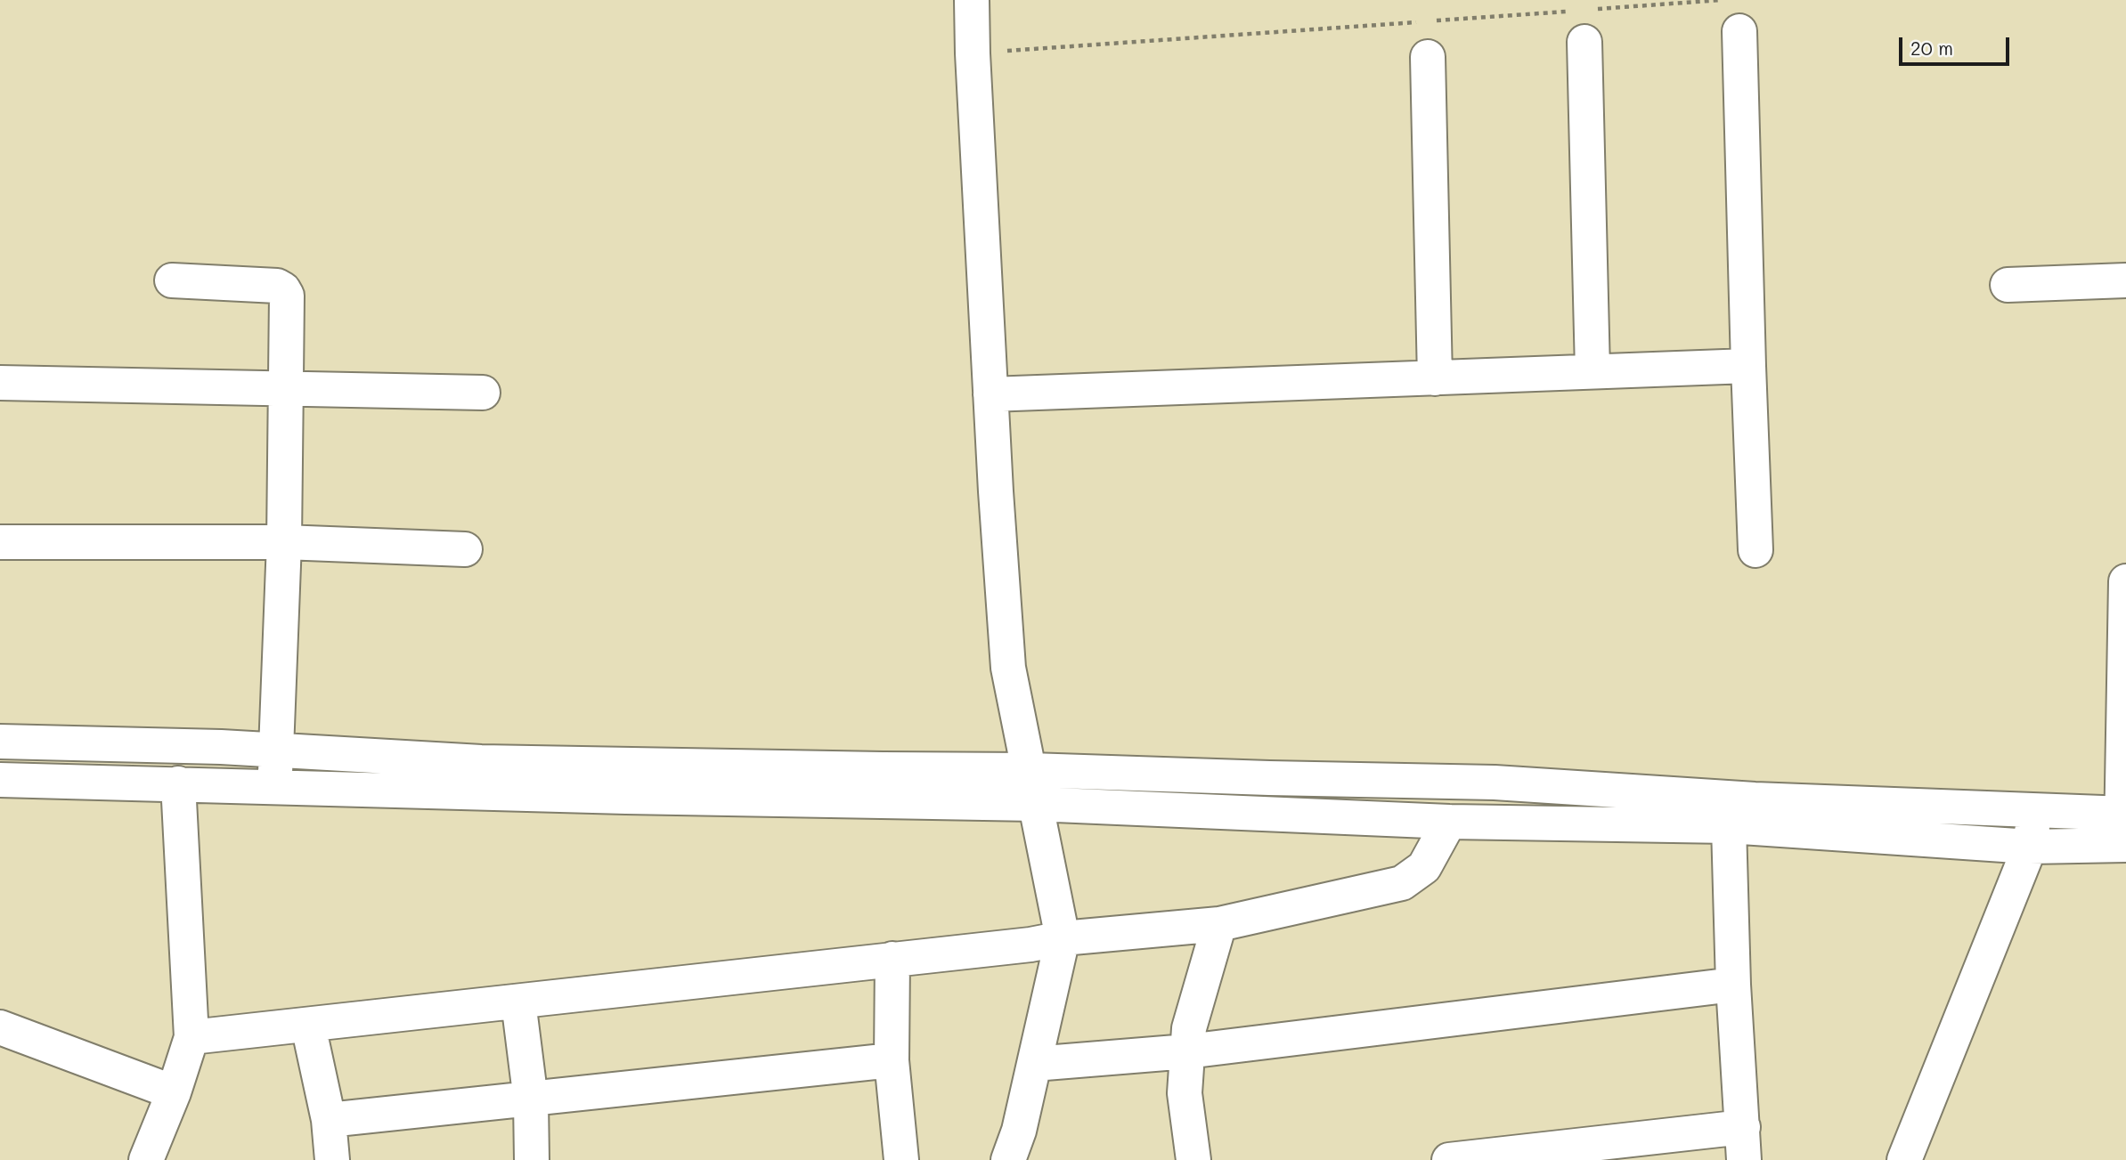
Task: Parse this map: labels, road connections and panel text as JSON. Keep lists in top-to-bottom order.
{
  "scale_bar": "20 m"
}
